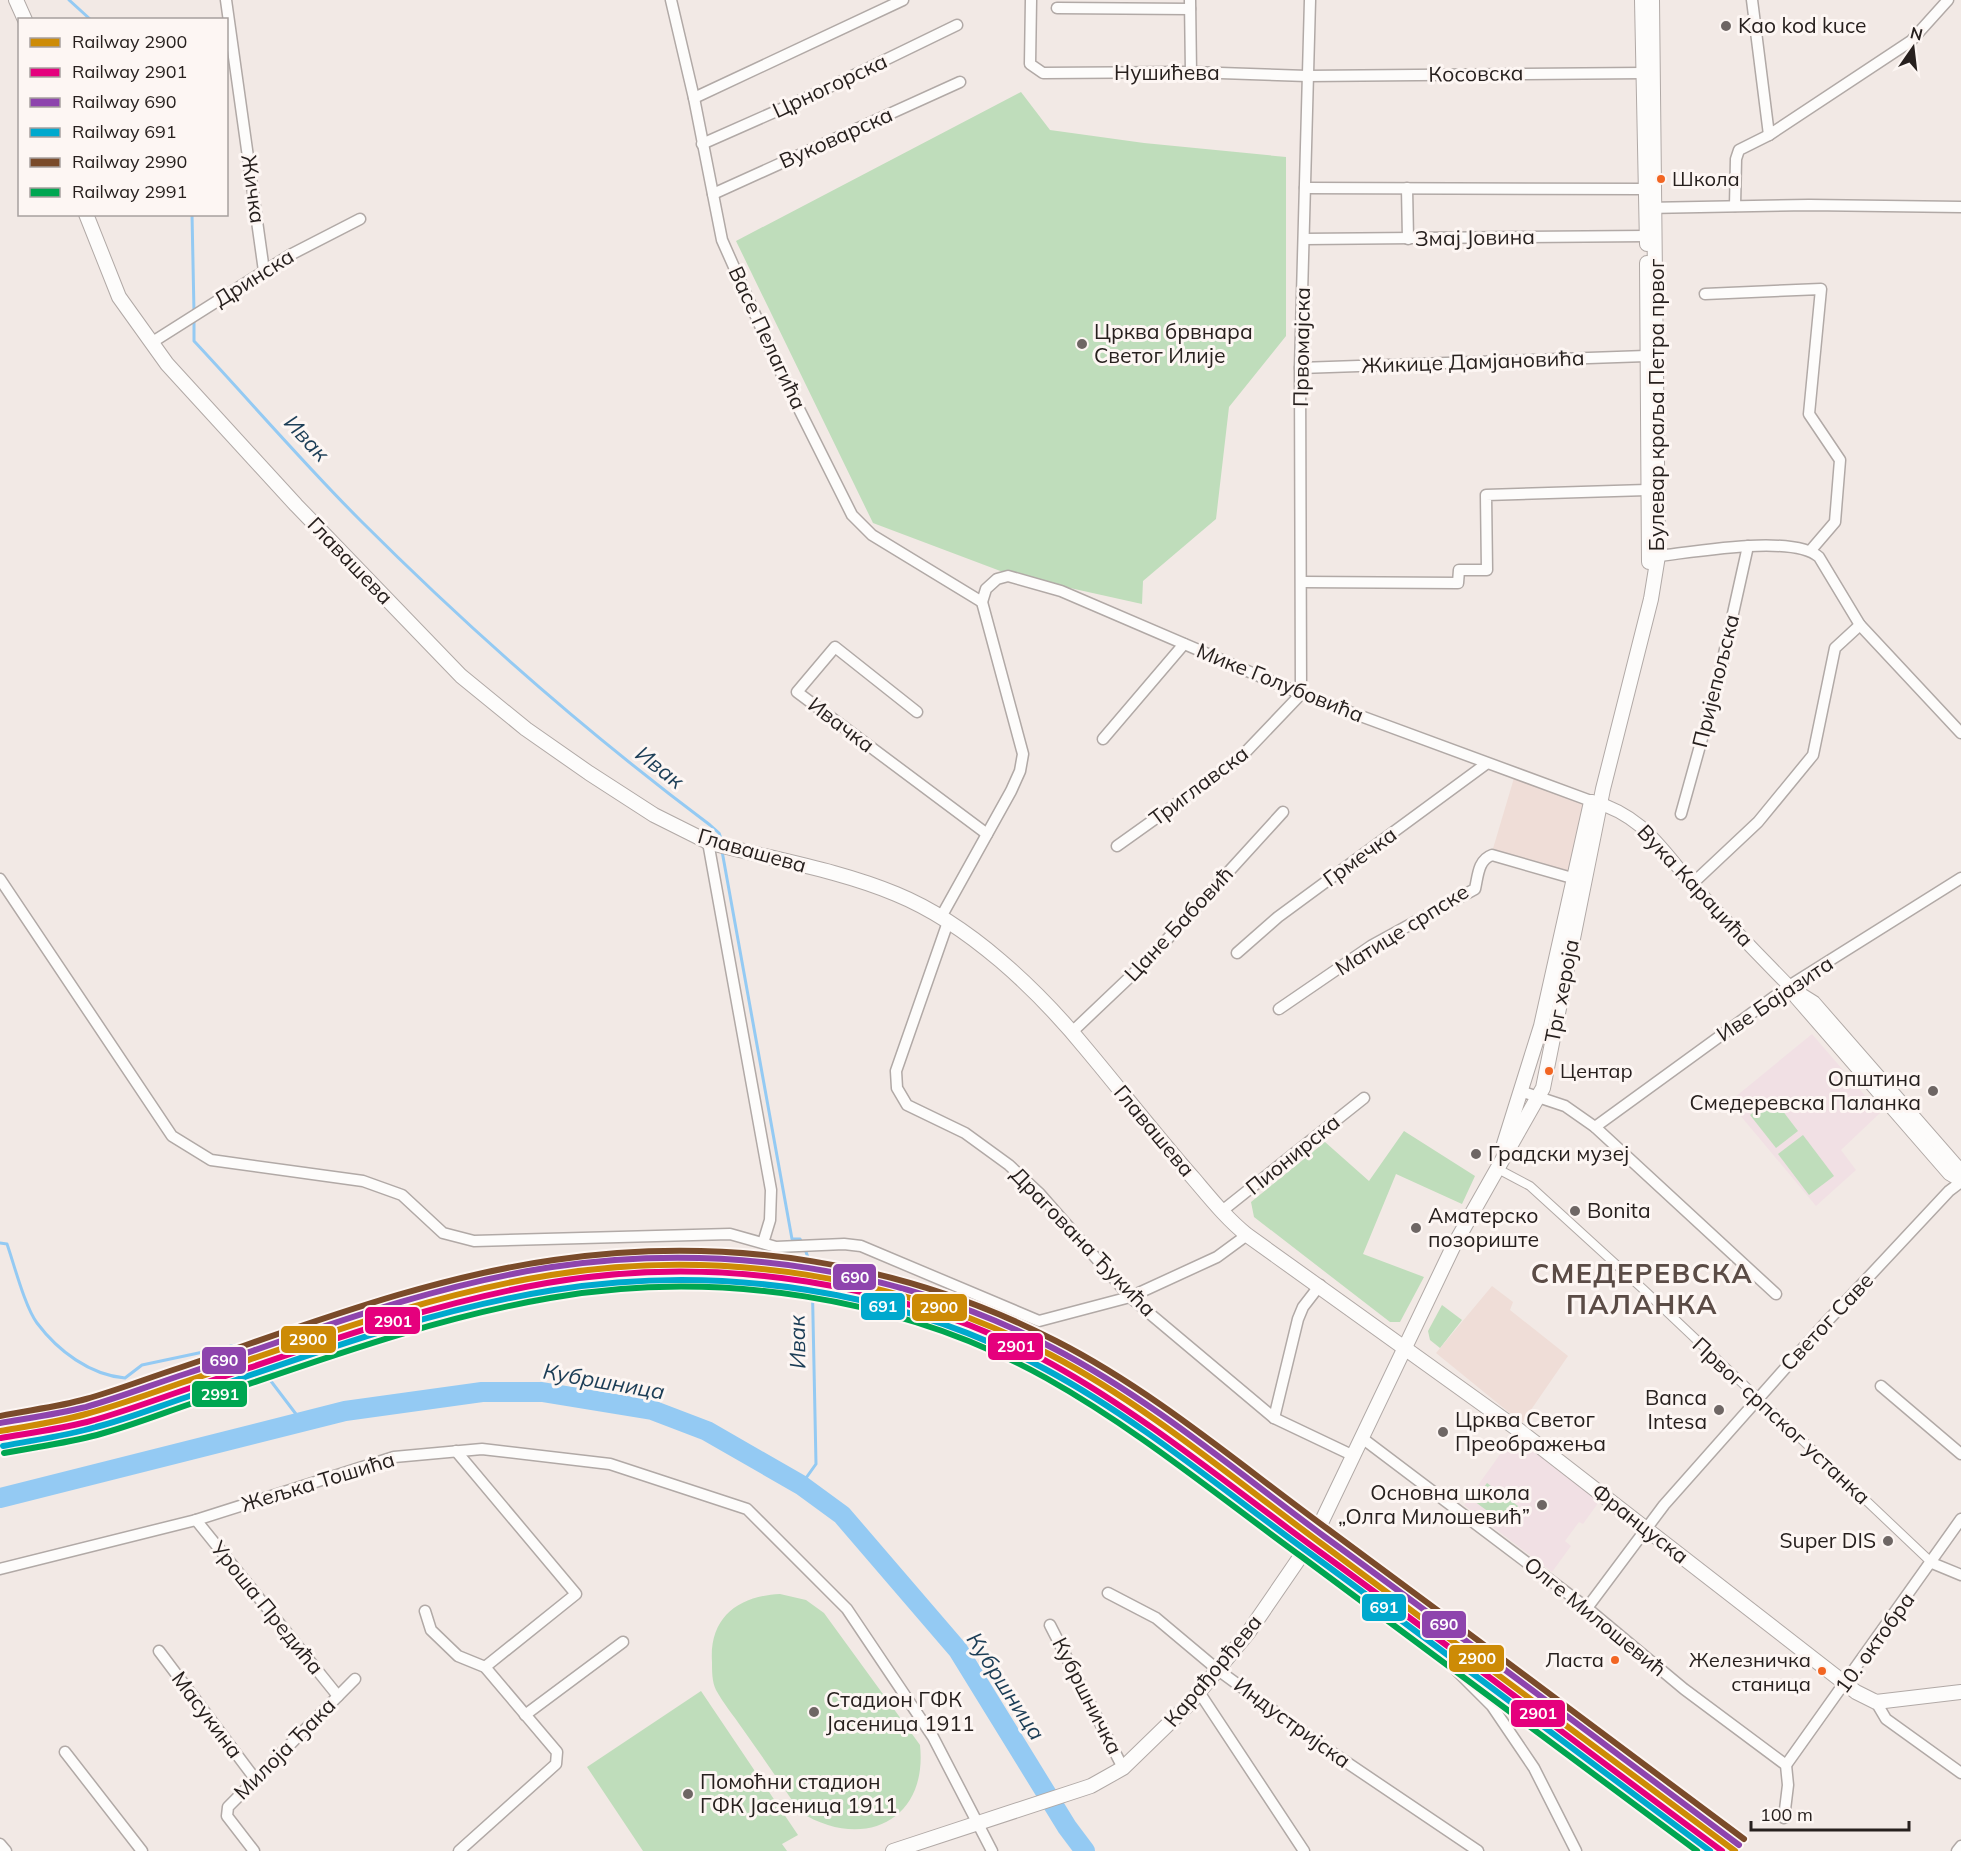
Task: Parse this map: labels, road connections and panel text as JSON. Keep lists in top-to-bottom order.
{
  "streets": {
    "main road": [
      "Булевар краља Петра првог",
      "Главашева",
      "Трг хероја",
      "Француска",
      "Карађорђева"
    ],
    "street": [
      "Нушићева",
      "Косовска",
      "Црногорска",
      "Вуковарска",
      "Жичка",
      "Змај Јовина",
      "Дринска",
      "Васе Пелагића",
      "Првомајска",
      "Жикице Дамјановића",
      "Пријепољска",
      "Мике Голубовића",
      "Ивачка",
      "Триглавска",
      "Грмечка",
      "Вука Караџића",
      "Цане Бабовић",
      "Матице српске",
      "Иве Бајазита",
      "Пионирска",
      "Драгована Ђукића",
      "Светог Саве",
      "Првог српског устанка",
      "Жељка Тошића",
      "Уроша Предића",
      "Олге Милошевић",
      "10. октобра",
      "Кубршничка",
      "Масукина",
      "Индустријска",
      "Милоја Ђака"
    ]
  },
  "crossings": [
    ["Нушићева", "Косовска"],
    ["Нушићева", "Првомајска"],
    ["Косовска", "Првомајска"],
    ["Косовска", "Булевар краља Петра првог"],
    ["Црногорска", "Васе Пелагића"],
    ["Вуковарска", "Васе Пелагића"],
    ["Жичка", "Дринска"],
    ["Змај Јовина", "Првомајска"],
    ["Змај Јовина", "Булевар краља Петра првог"],
    ["Дринска", "Главашева"],
    ["Васе Пелагића", "Мике Голубовића"],
    ["Васе Пелагића", "Драгована Ђукића"],
    ["Првомајска", "Жикице Дамјановића"],
    ["Првомајска", "Мике Голубовића"],
    ["Првомајска", "Триглавска"],
    ["Жикице Дамјановића", "Булевар краља Петра првог"],
    ["Булевар краља Петра првог", "Мике Голубовића"],
    ["Булевар краља Петра првог", "Вука Караџића"],
    ["Булевар краља Петра првог", "Трг хероја"],
    ["Главашева", "Цане Бабовић"],
    ["Главашева", "Трг хероја"],
    ["Главашева", "Пионирска"],
    ["Главашева", "Драгована Ђукића"],
    ["Главашева", "Француска"],
    ["Главашева", "Карађорђева"],
    ["Мике Голубовића", "Триглавска"],
    ["Мике Голубовића", "Грмечка"],
    ["Мике Голубовића", "Вука Караџића"],
    ["Мике Голубовића", "Трг хероја"],
    ["Мике Голубовића", "Драгована Ђукића"],
    ["Ивачка", "Драгована Ђукића"],
    ["Вука Караџића", "Трг хероја"],
    ["Вука Караџића", "Иве Бајазита"],
    ["Вука Караџића", "Светог Саве"],
    ["Матице српске", "Трг хероја"],
    ["Трг хероја", "Првог српског устанка"],
    ["Трг хероја", "Француска"],
    ["Трг хероја", "Карађорђева"],
    ["Драгована Ђукића", "Карађорђева"],
    ["Светог Саве", "Првог српског устанка"],
    ["Светог Саве", "Француска"],
    ["Светог Саве", "Олге Милошевић"],
    ["Првог српског устанка", "10. октобра"],
    ["Жељка Тошића", "Уроша Предића"],
    ["Жељка Тошића", "Карађорђева"],
    ["Француска", "10. октобра"],
    ["Француска", "Карађорђева"],
    ["Уроша Предића", "Милоја Ђака"],
    ["Олге Милошевић", "10. октобра"],
    ["Олге Милошевић", "Карађорђева"],
    ["Карађорђева", "Кубршничка"],
    ["Карађорђева", "Индустријска"],
    ["Масукина", "Милоја Ђака"]
  ],
  "districts": ["СМЕДЕРЕВСКА ПАЛАНКА"],
  "water": ["Ивак", "Кубршница"],
  "places": [
    "Kao kod kuce",
    "Школа",
    "Црква брвнара Светог Илије",
    "Центар",
    "Општина Смедеревска Паланка",
    "Градски музеј",
    "Bonita",
    "Аматерско позориште",
    "Banca Intesa",
    "Црква Светог Преображења",
    "Основна школа „Олга Милошевић”",
    "Super DIS",
    "Ласта",
    "Железничка станица",
    "Стадион ГФК Јасеница 1911",
    "Помоћни стадион ГФК Јасеница 1911"
  ],
  "lines": [
    "rail line 2990",
    "rail line 690",
    "rail line 2900",
    "rail line 2901",
    "rail line 691",
    "rail line 2991"
  ],
  "legend": [
    "Railway 2900",
    "Railway 2901",
    "Railway 690",
    "Railway 691",
    "Railway 2990",
    "Railway 2991"
  ],
  "scale_bar": "100 m",
  "north": "top"
}
